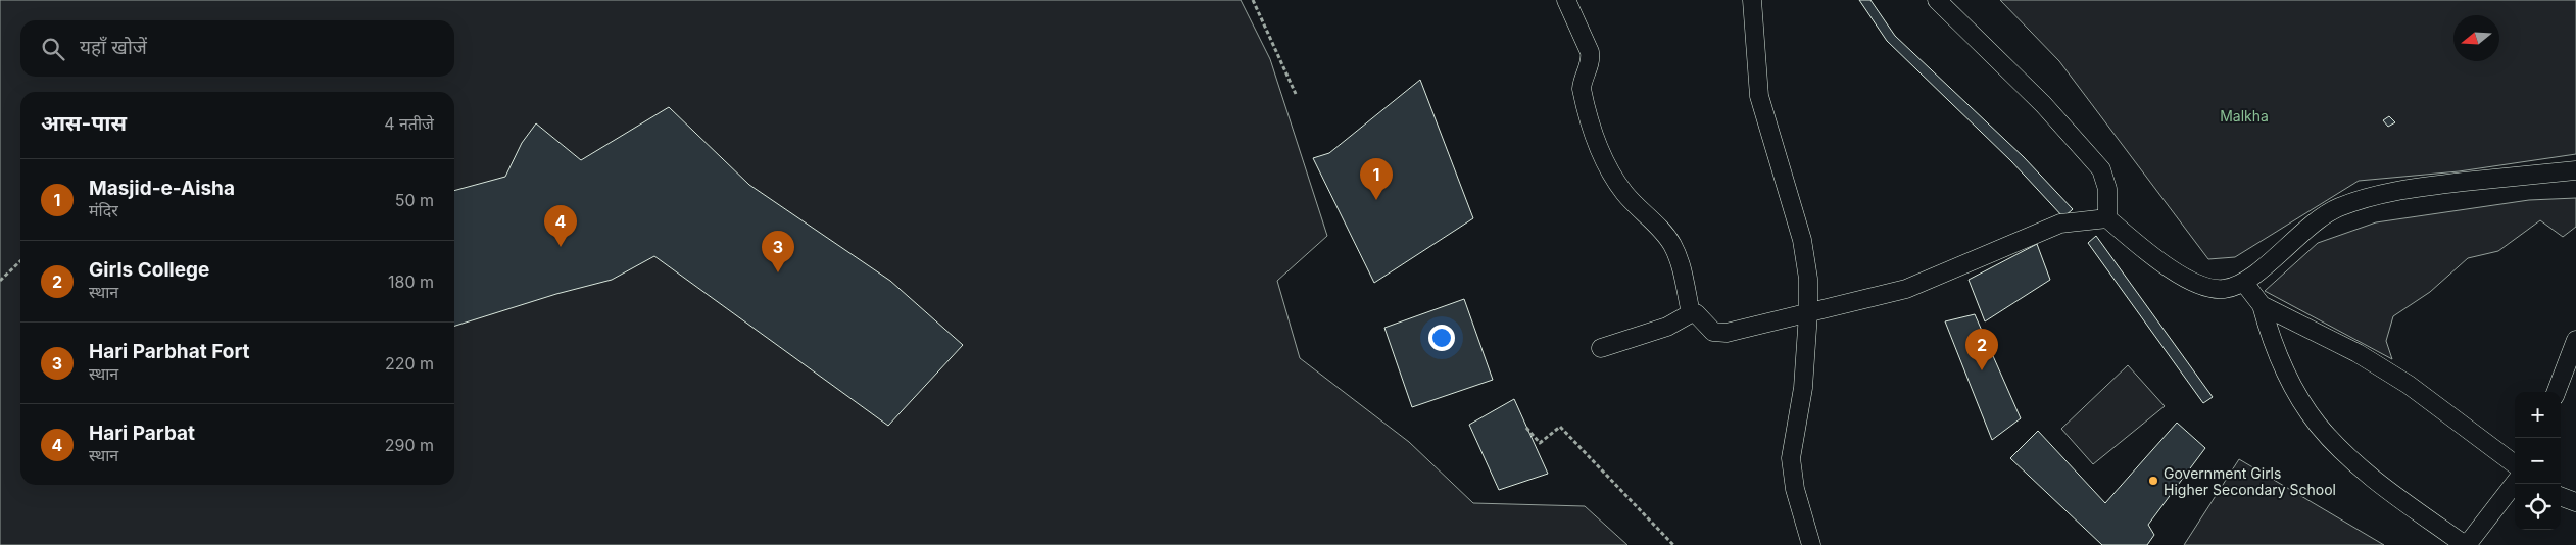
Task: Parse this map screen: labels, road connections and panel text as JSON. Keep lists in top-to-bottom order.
{
  "parks": ["Malkha"],
  "places": ["Government Girls Higher Secondary School"],
  "north": "left",
  "page": {
    "search": "यहाँ खोजें",
    "heading": ["आस-पास", "4 नतीजे"],
    "pins": [
      "1",
      "4",
      "3",
      "2"
    ],
    "list": [
      {
        "mark": "1",
        "name": "Masjid-e-Aisha",
        "note": "मंदिर",
        "value": "50 m"
      },
      {
        "mark": "2",
        "name": "Girls College",
        "note": "स्थान",
        "value": "180 m"
      },
      {
        "mark": "3",
        "name": "Hari Parbhat Fort",
        "note": "स्थान",
        "value": "220 m"
      },
      {
        "mark": "4",
        "name": "Hari Parbat",
        "note": "स्थान",
        "value": "290 m"
      }
    ],
    "map_buttons": ["+", "−"]
  }
}
